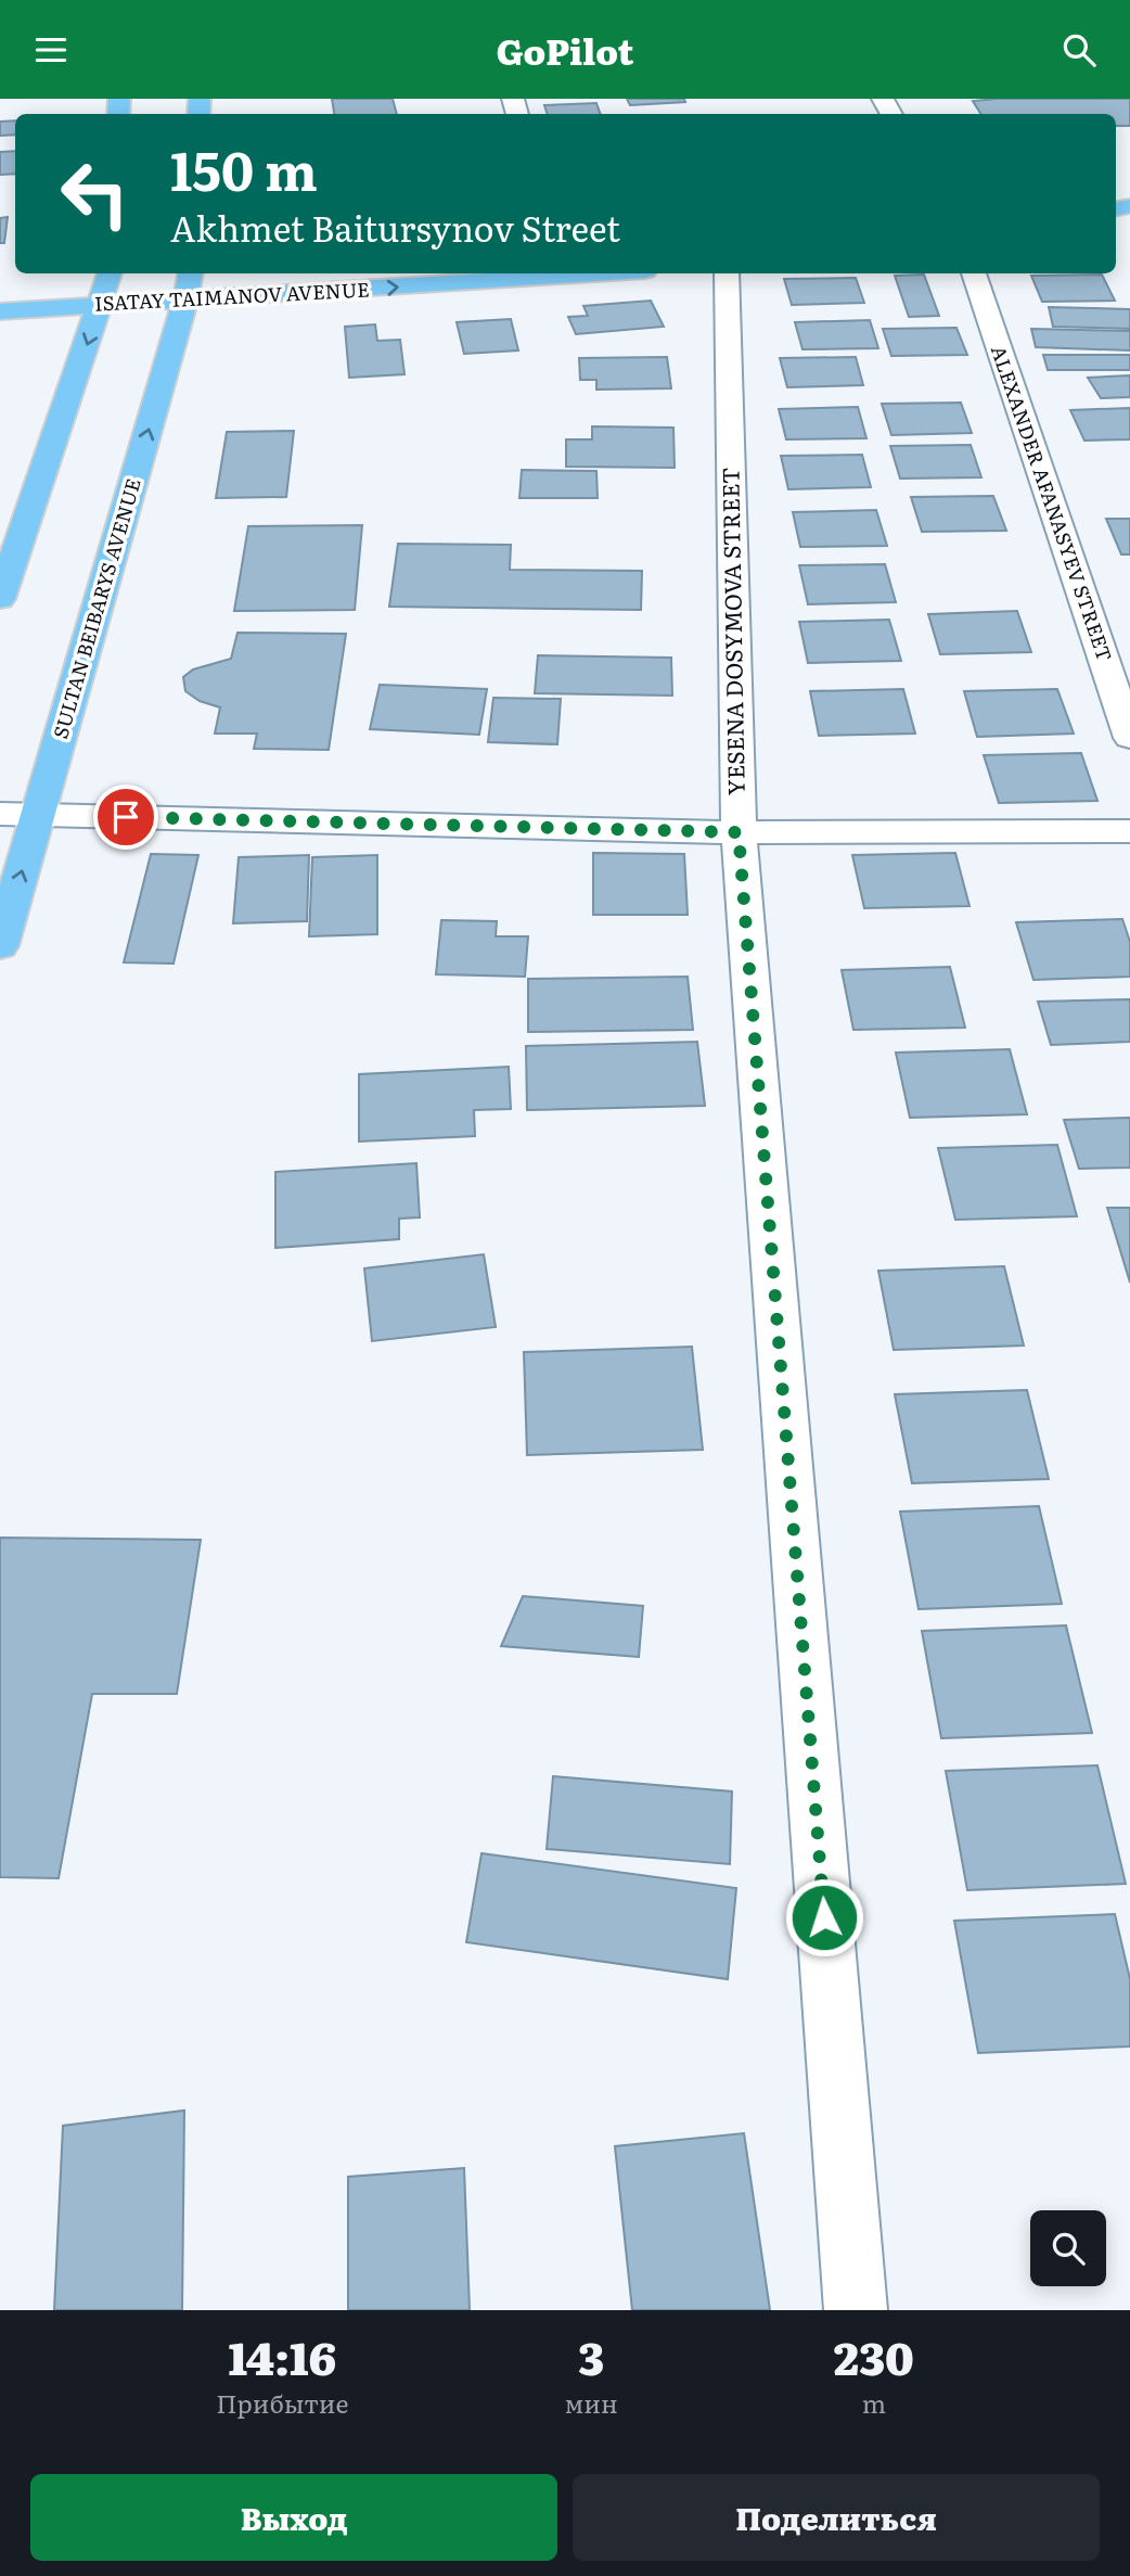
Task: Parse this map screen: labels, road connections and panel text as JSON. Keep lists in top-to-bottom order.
{
  "streets": {
    "main road": ["ISATAY TAIMANOV AVENUE", "SULTAN BEIBARYS AVENUE"],
    "street": ["ALEXANDER AFANASYEV STREET", "YESENA DOSYMOVA STREET"]
  },
  "crossings": [
    ["ISATAY TAIMANOV AVENUE", "SULTAN BEIBARYS AVENUE"]
  ],
  "one_way": ["ISATAY TAIMANOV AVENUE"],
  "page": {
    "header": "GoPilot",
    "turn": ["150 m", "Akhmet Baitursynov Street"],
    "eta": [
      "14:16",
      "Прибытие",
      "3",
      "мин",
      "230",
      "m"
    ],
    "buttons": ["Выход", "Поделиться"]
  }
}
